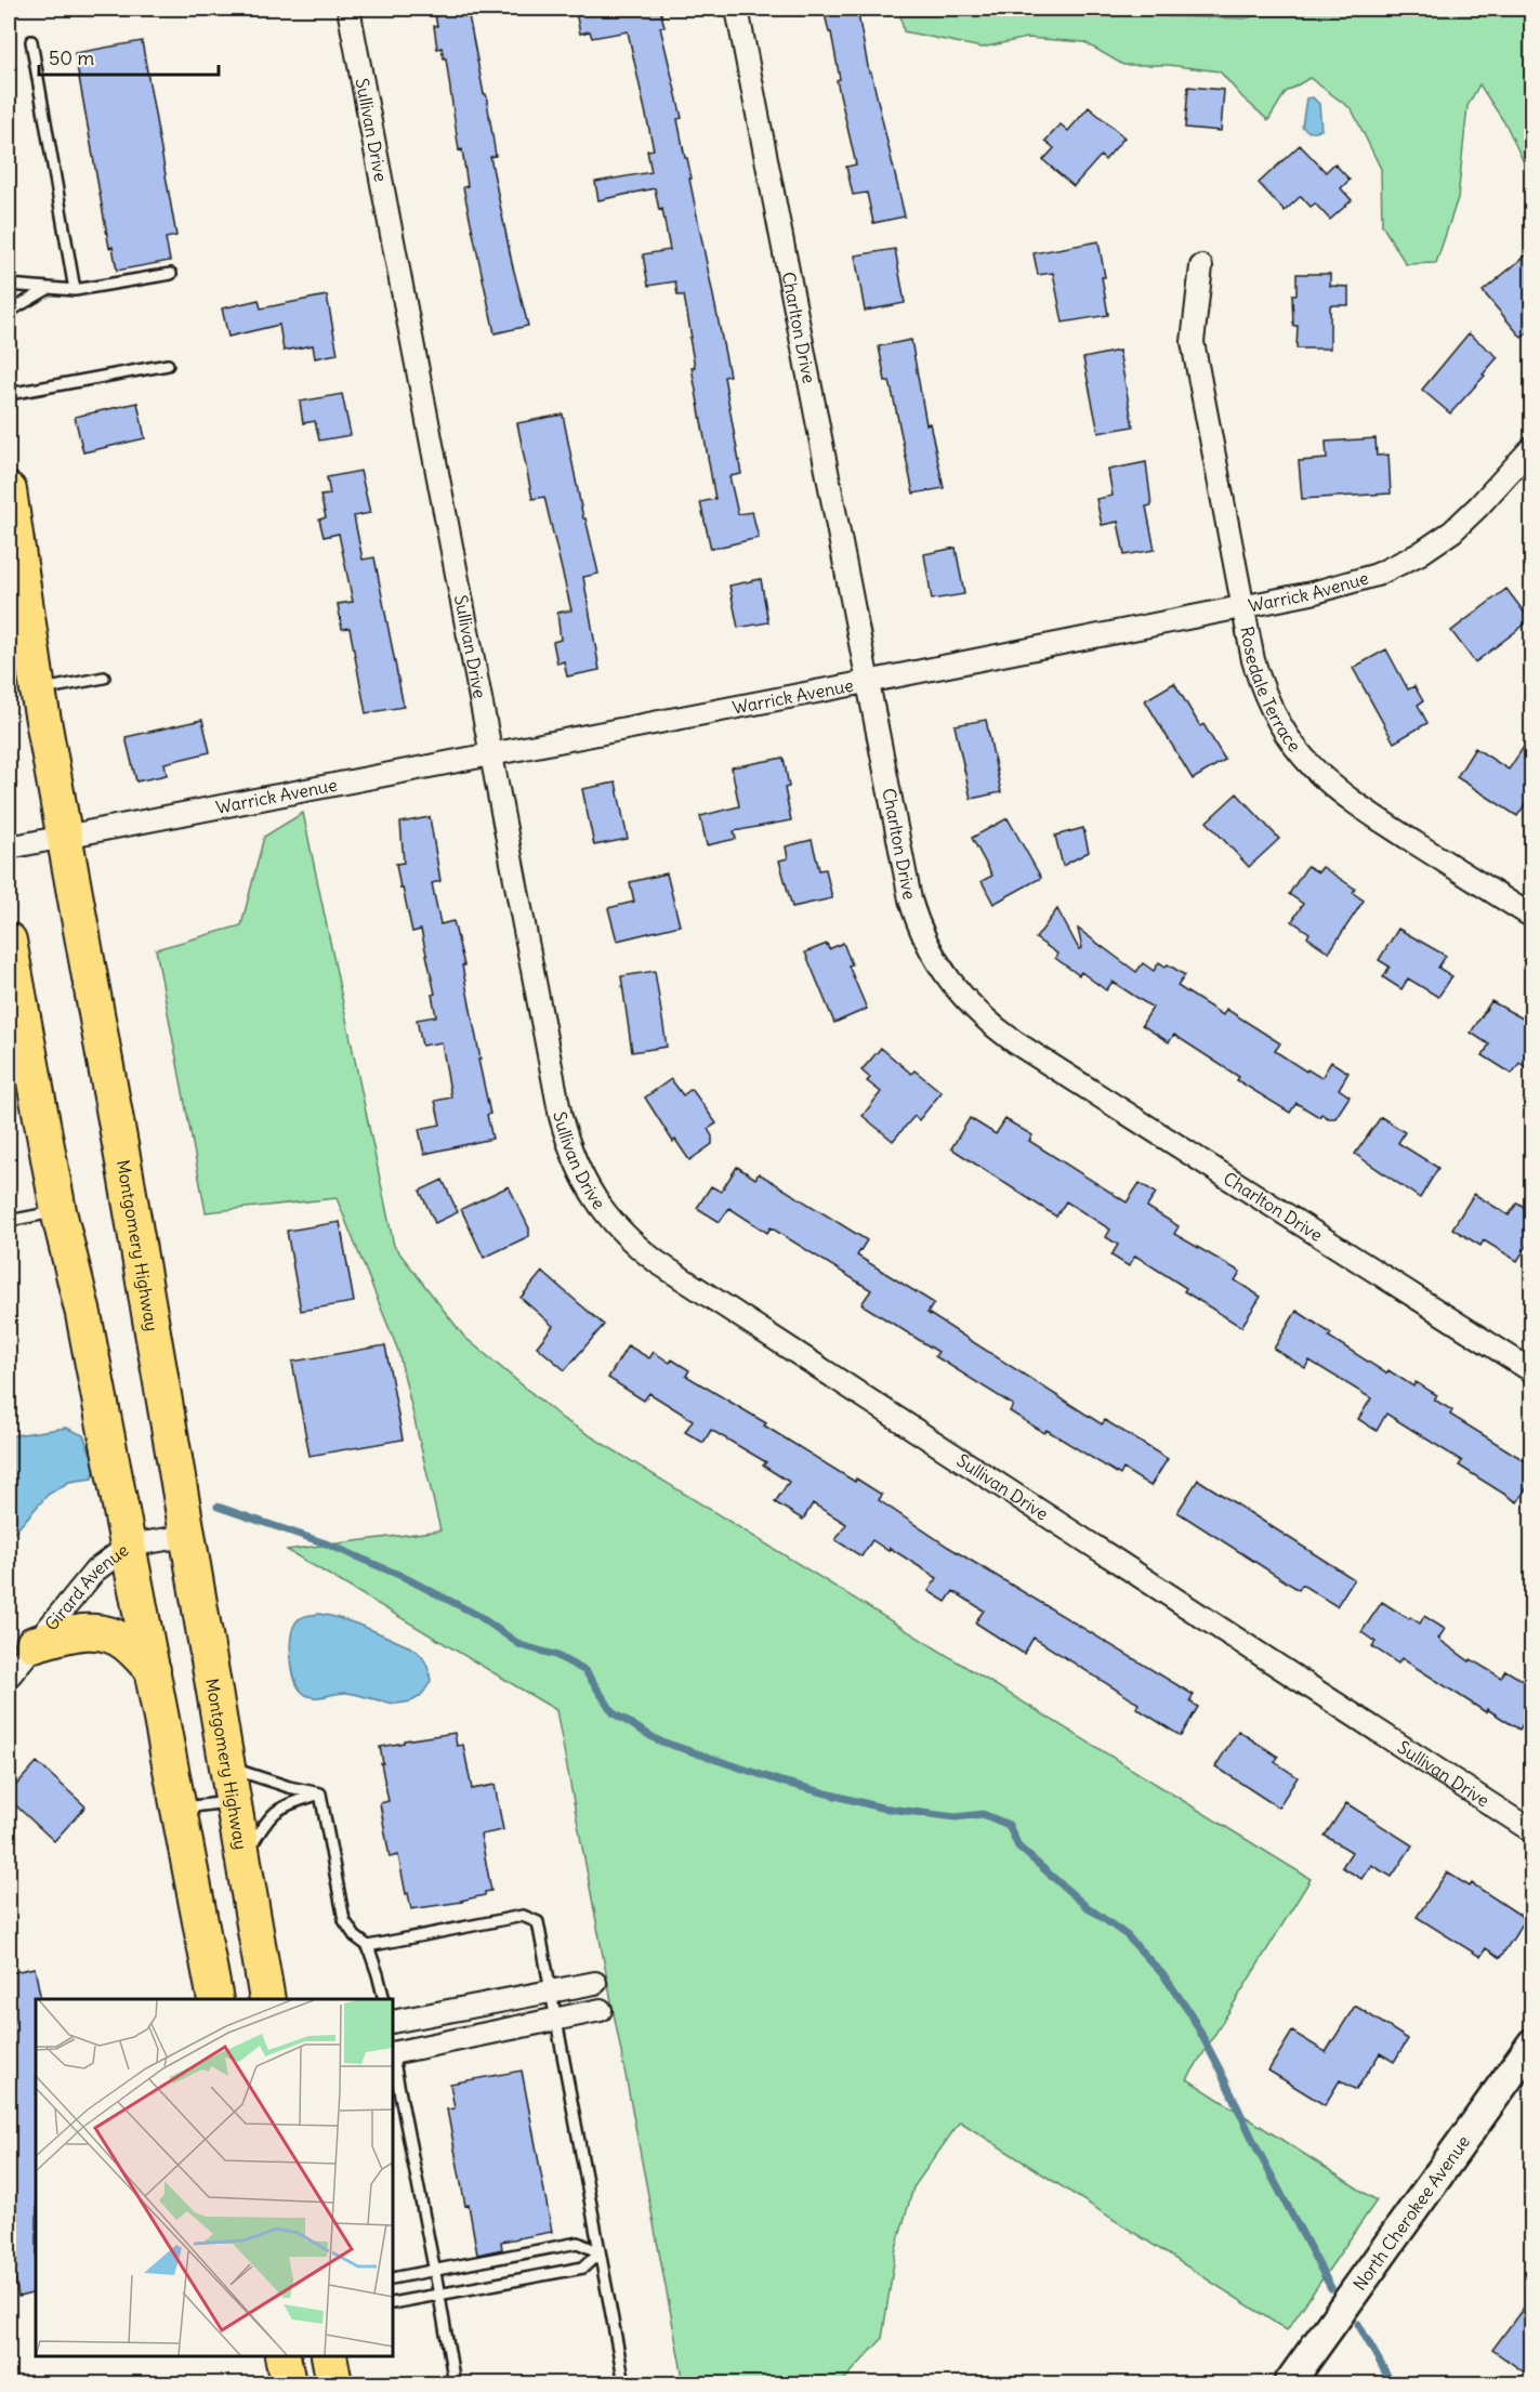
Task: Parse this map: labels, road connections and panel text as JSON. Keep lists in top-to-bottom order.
{
  "streets": {
    "main road": ["Montgomery Highway"],
    "street": [
      "Sullivan Drive",
      "Charlton Drive",
      "Warrick Avenue",
      "Rosedale Terrace",
      "Girard Avenue",
      "North Cherokee Avenue"
    ]
  },
  "crossings": [
    ["Sullivan Drive", "Warrick Avenue"],
    ["Charlton Drive", "Warrick Avenue"],
    ["Warrick Avenue", "Rosedale Terrace"],
    ["Warrick Avenue", "Montgomery Highway"],
    ["Montgomery Highway", "Girard Avenue"]
  ],
  "scale_bar": "50 m"
}
